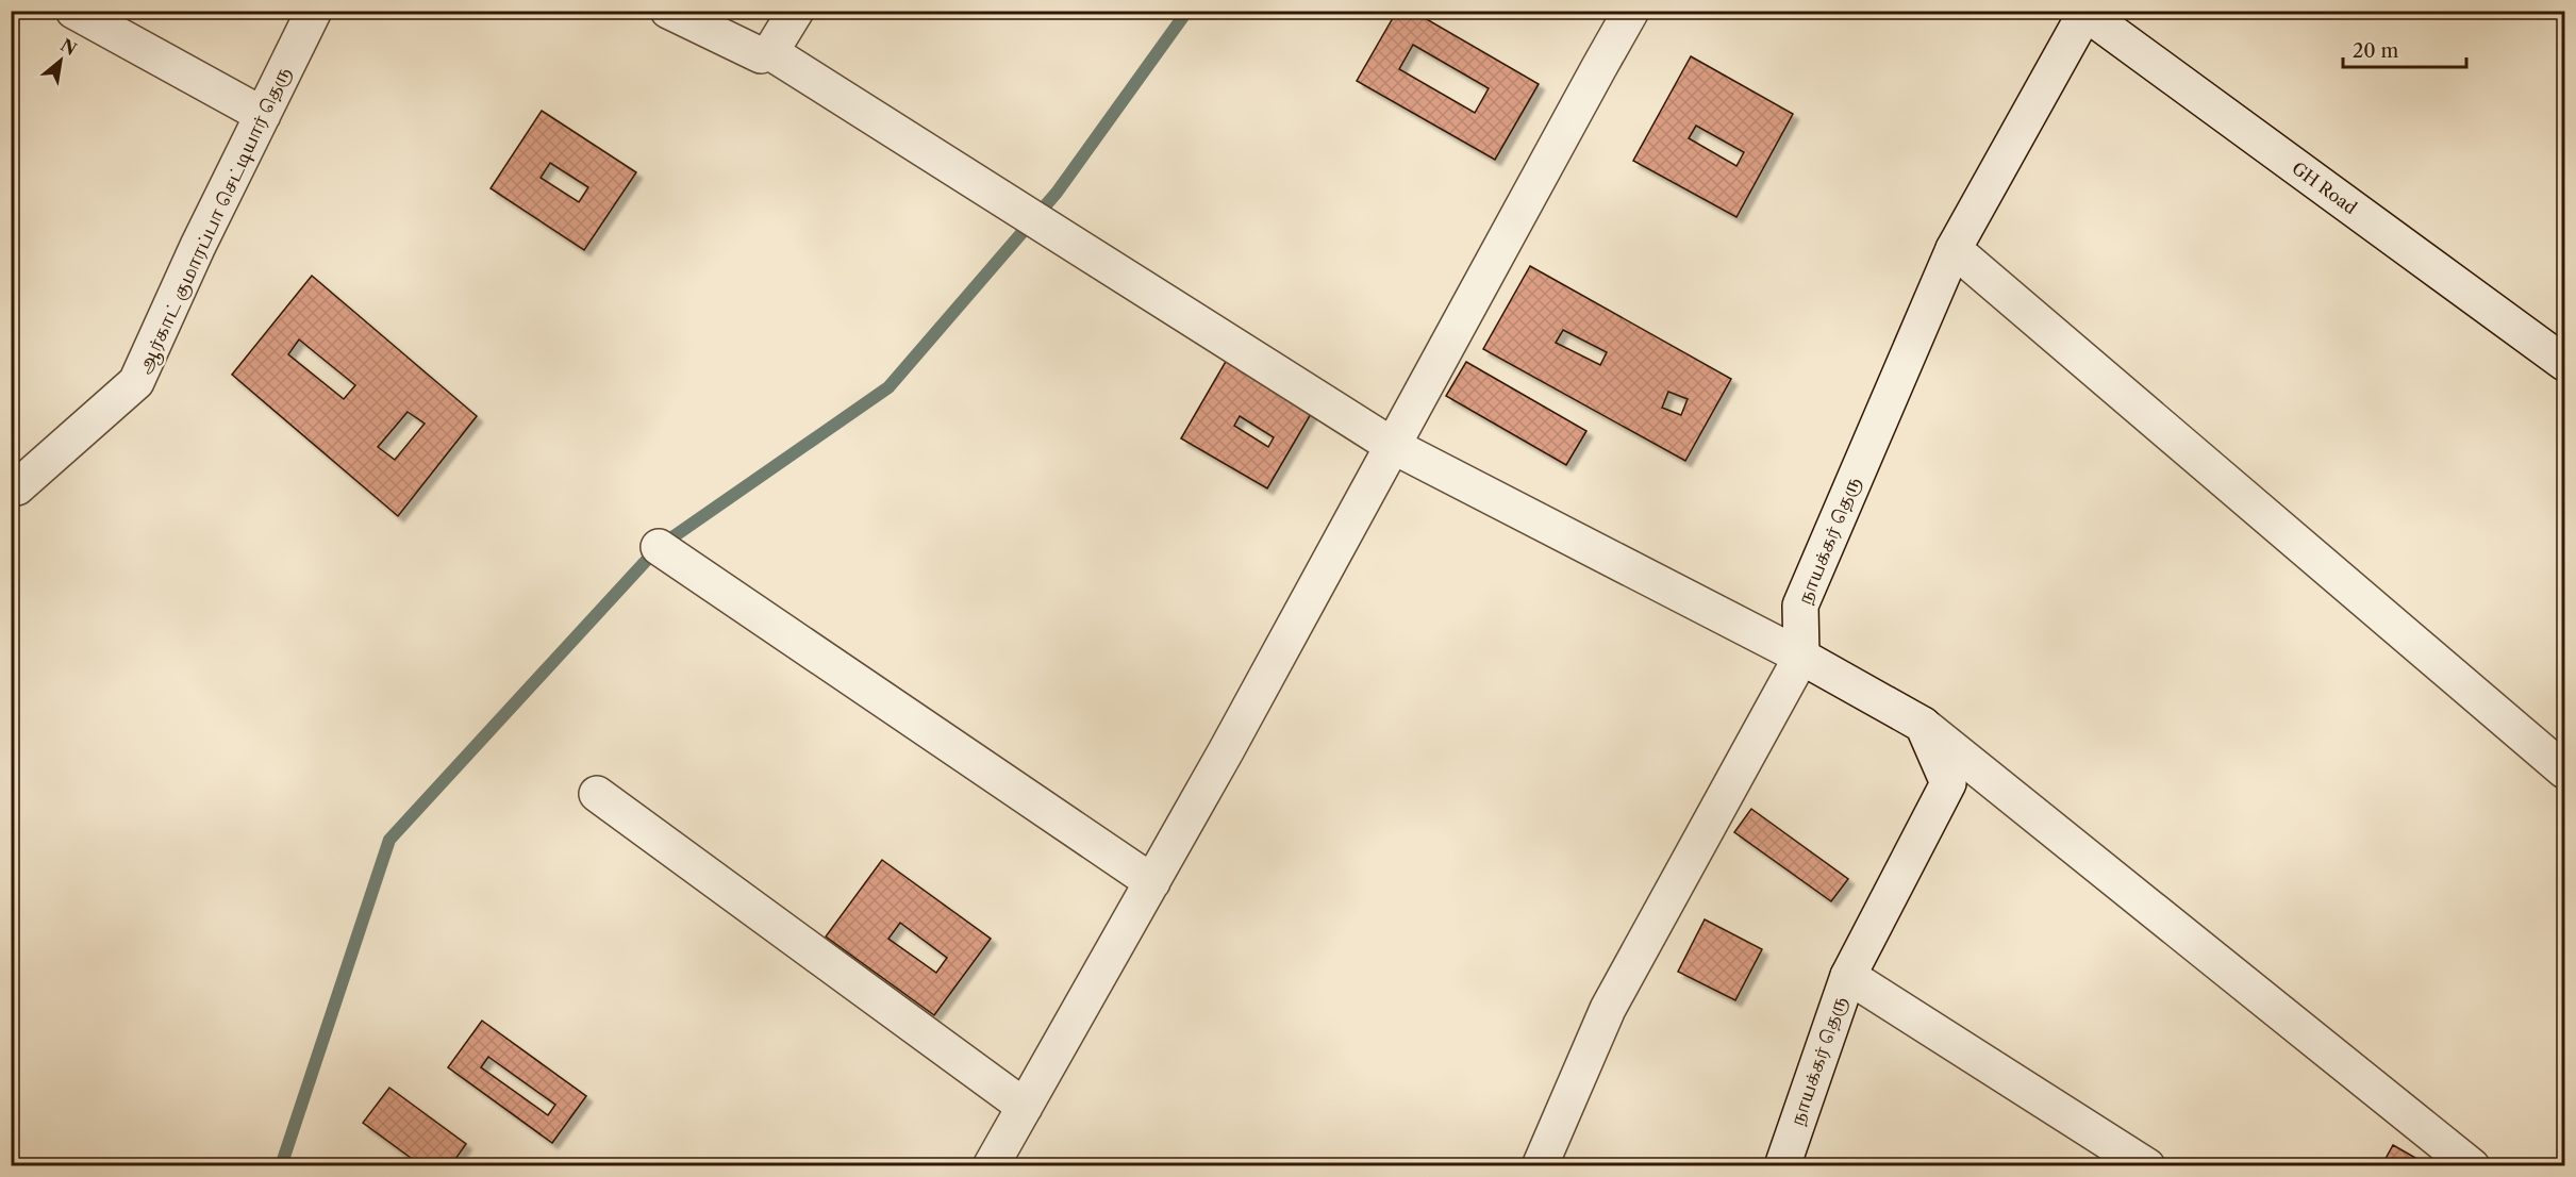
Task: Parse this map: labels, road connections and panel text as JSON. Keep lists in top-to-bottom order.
{
  "streets": {
    "street": ["GH Road", "ஆர்காட் குமாரப்பா செட்டியார் தெரு", "நாயக்கர் தெரு"]
  },
  "crossings": [
    ["GH Road", "நாயக்கர் தெரு"]
  ],
  "scale_bar": "20 m",
  "north": "top right"
}
